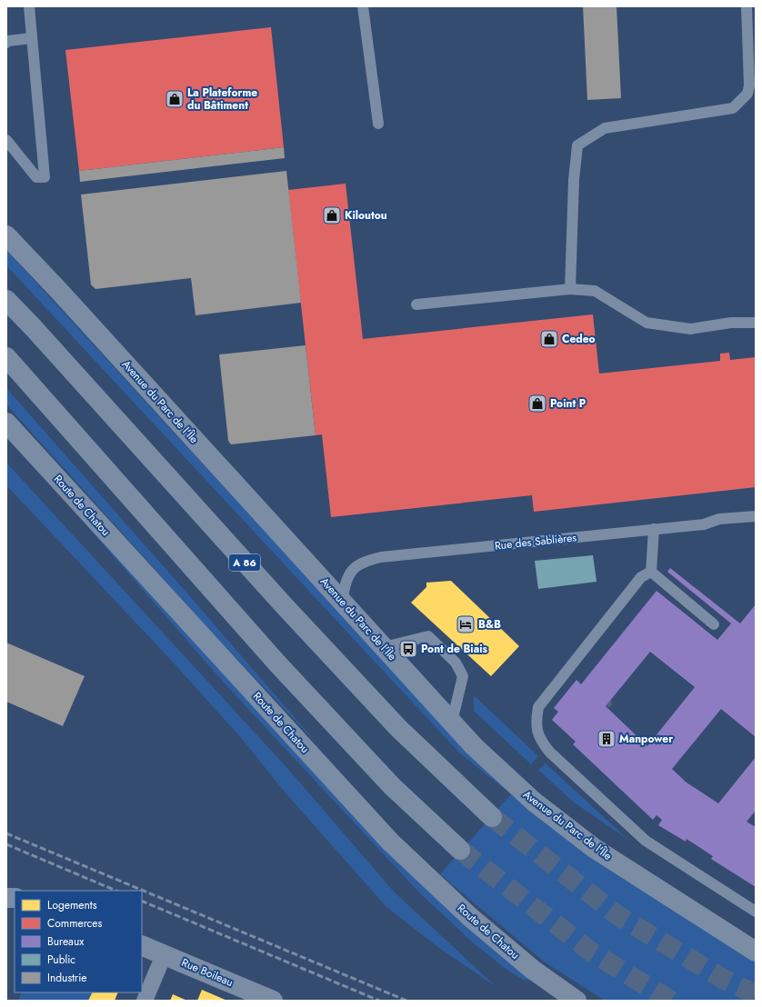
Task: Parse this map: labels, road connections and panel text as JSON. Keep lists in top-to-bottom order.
{
  "streets": {
    "highway": ["A 86"],
    "street": ["Avenue du Parc de l'Île", "Route de Chatou", "Rue Boileau"],
    "lane": ["Rue des Sablières"]
  },
  "crossings": [
    ["Avenue du Parc de l'Île", "Rue des Sablières"]
  ],
  "places": {
    "shop": [
      "La Plateforme du Bâtiment",
      "Kiloutou",
      "Cedeo",
      "Point P"
    ],
    "hotel": ["B&B"],
    "bus stop": ["Pont de Biais"],
    "building": ["Manpower"]
  },
  "legend": [
    "Logements",
    "Commerces",
    "Bureaux",
    "Public",
    "Industrie"
  ]
}
